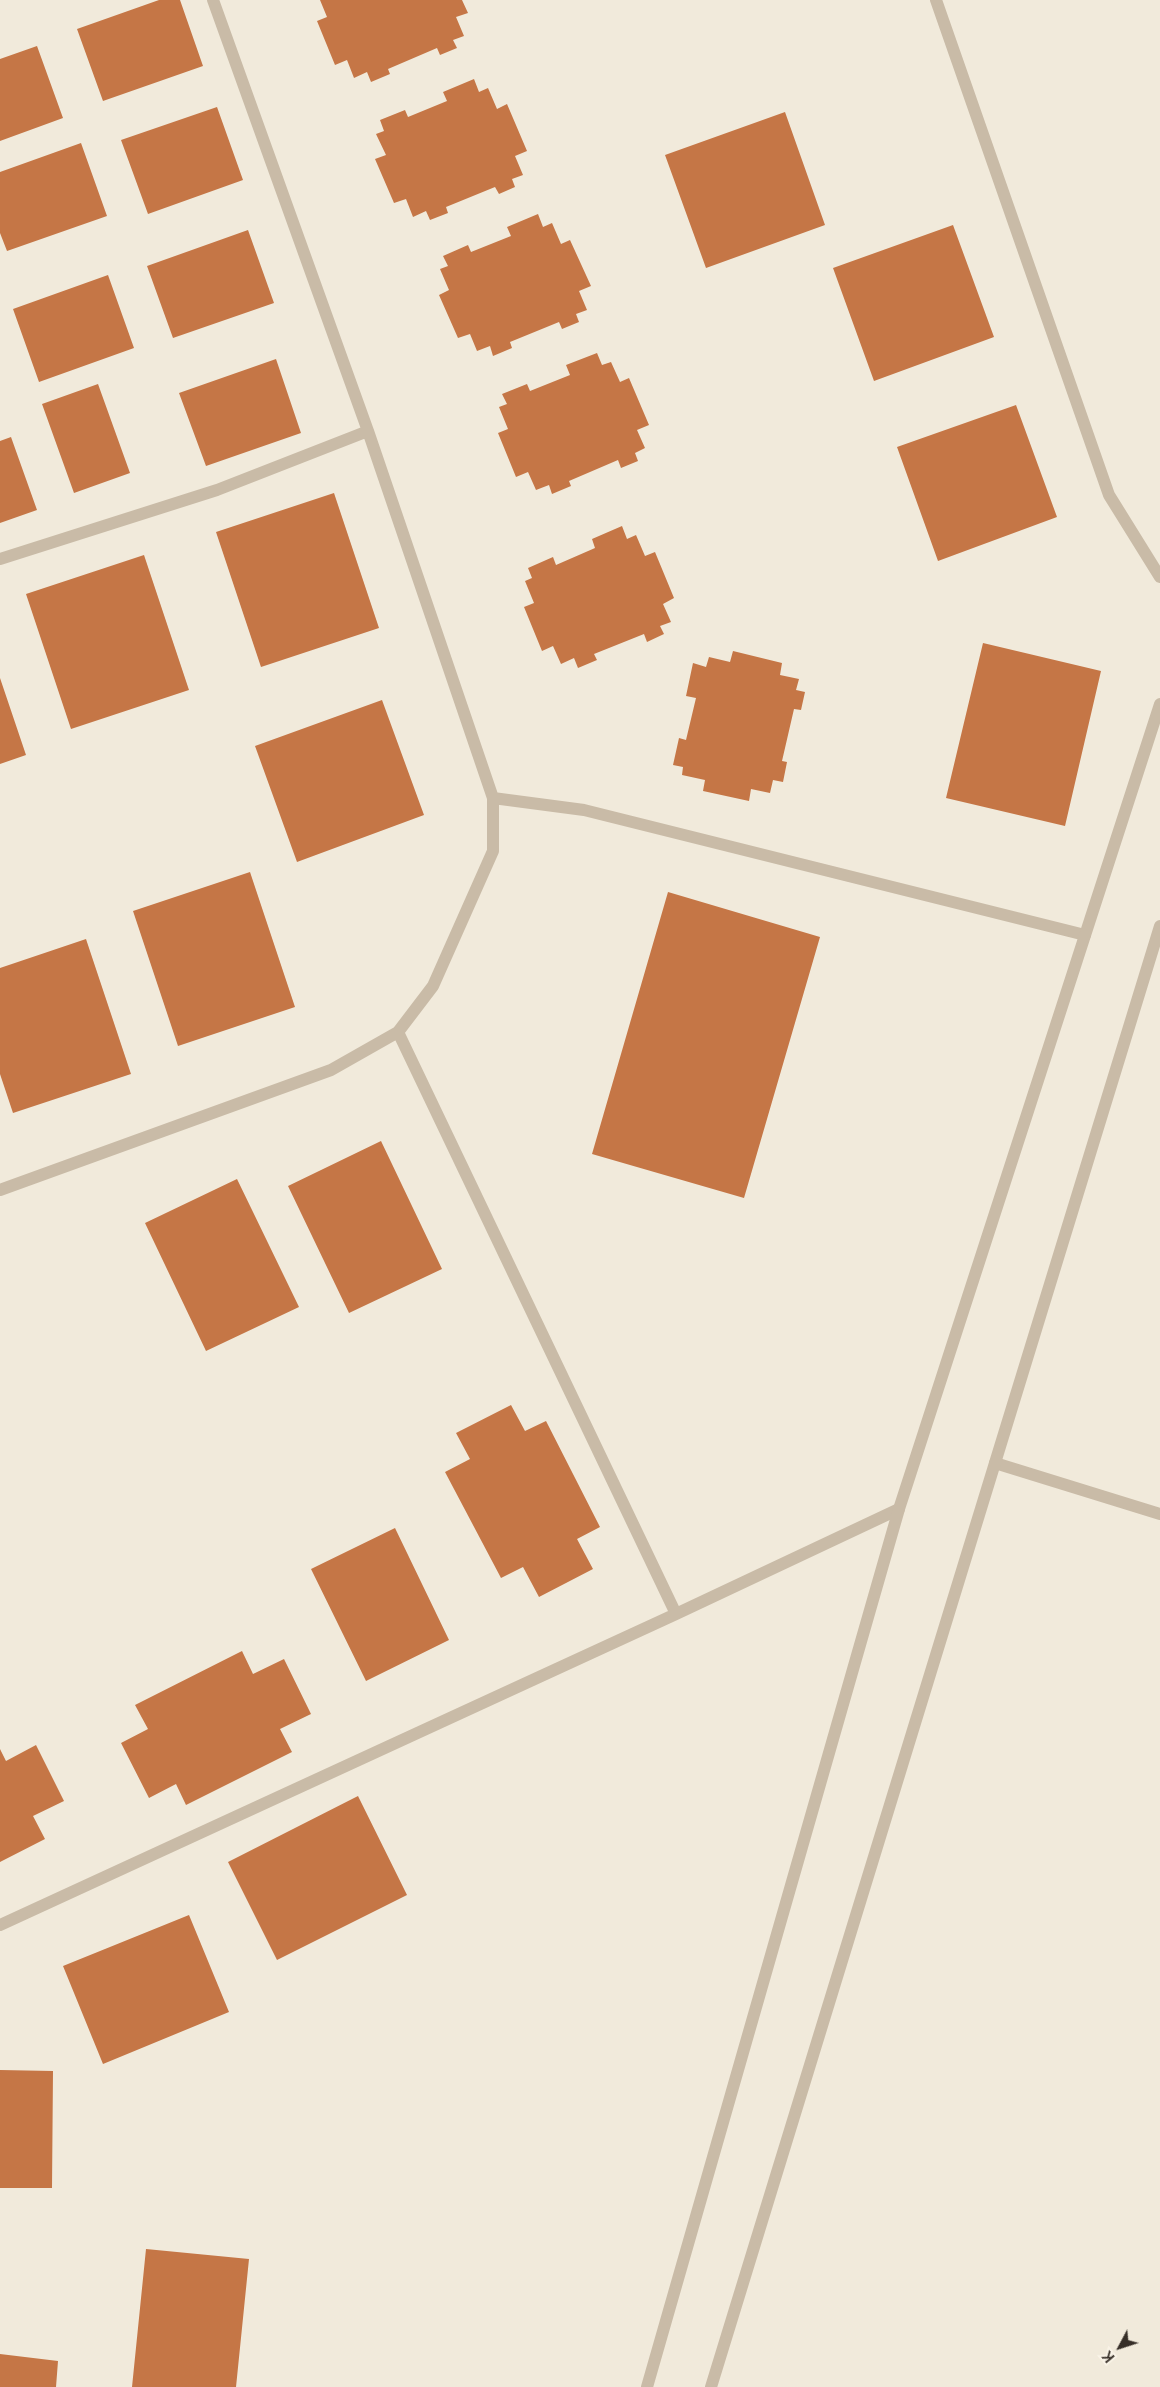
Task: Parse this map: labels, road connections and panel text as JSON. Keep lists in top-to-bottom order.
{
  "north": "bottom left"
}
